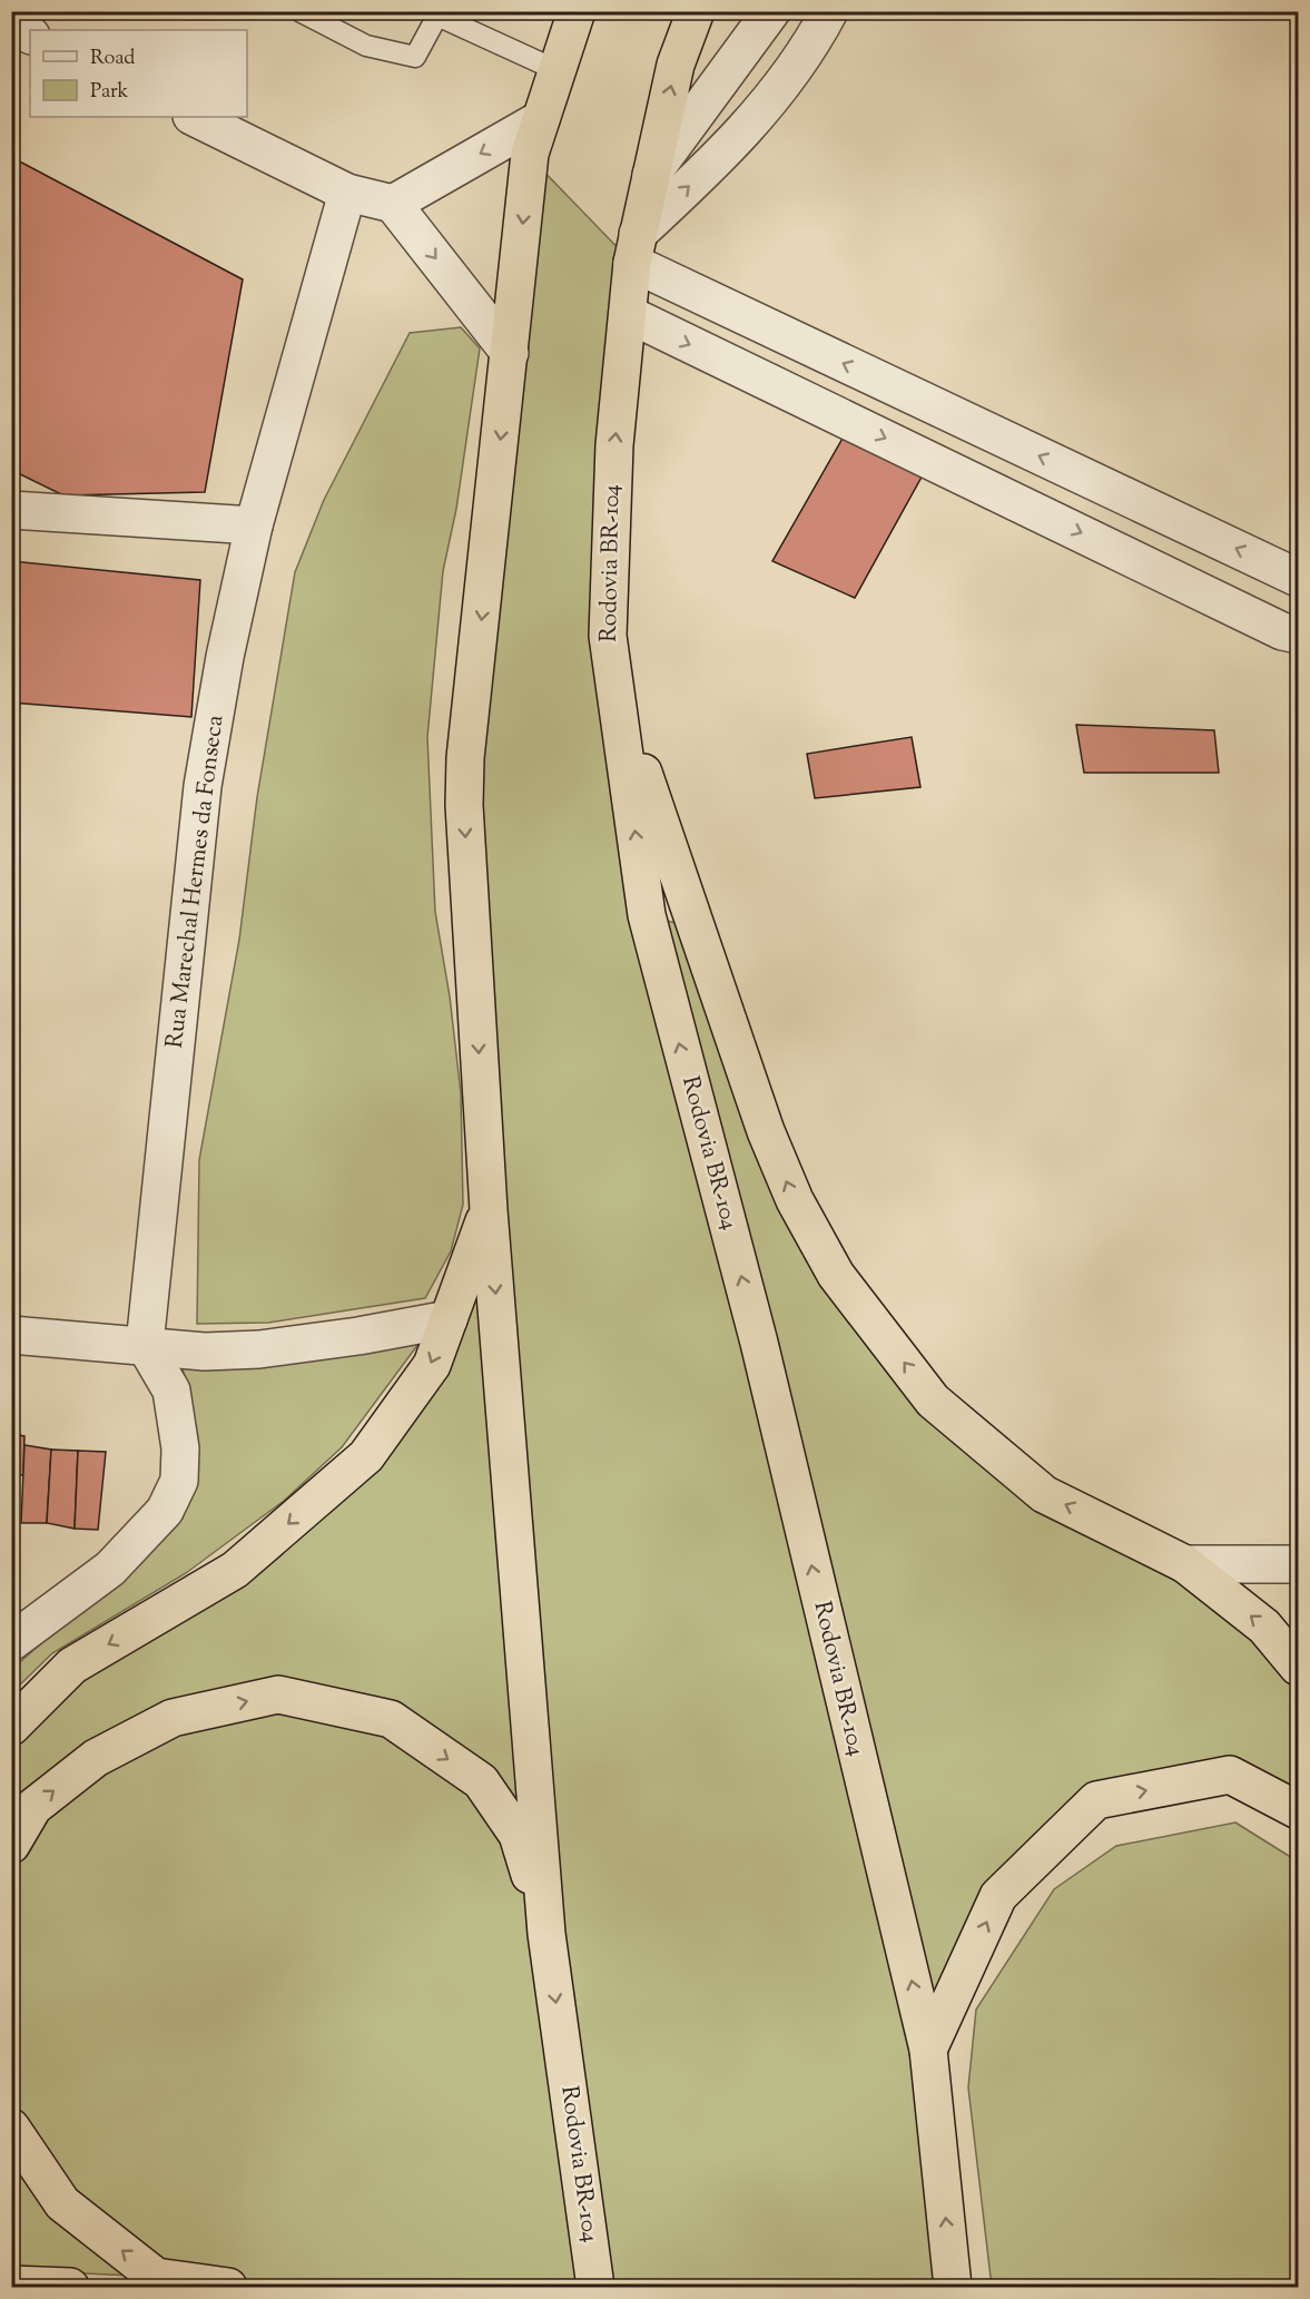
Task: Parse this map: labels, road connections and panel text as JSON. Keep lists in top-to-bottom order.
{
  "streets": {
    "highway": ["Rodovia BR-104"],
    "street": ["Rua Marechal Hermes da Fonseca"]
  },
  "legend": ["Road", "Park"]
}
